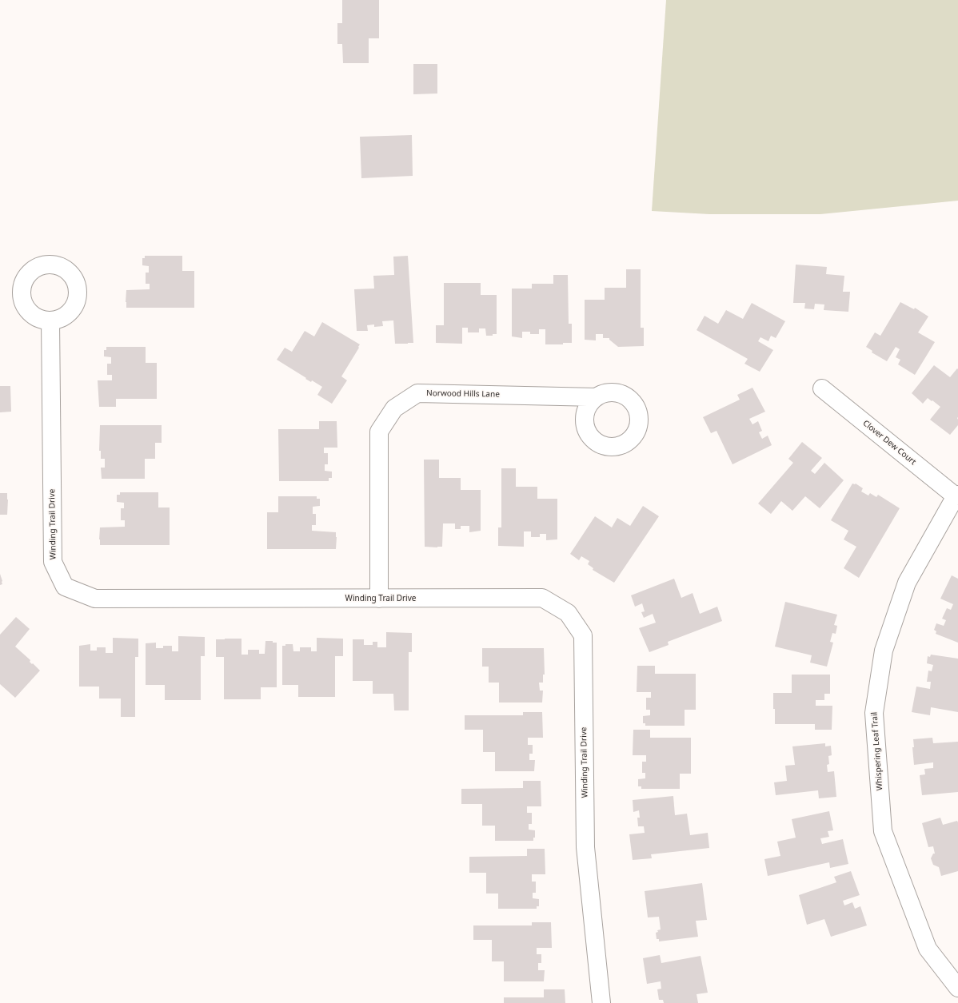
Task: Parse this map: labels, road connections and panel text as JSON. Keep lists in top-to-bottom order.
{
  "streets": {
    "street": [
      "Norwood Hills Lane",
      "Clover Dew Court",
      "Winding Trail Drive",
      "Whispering Leaf Trail"
    ]
  },
  "crossings": [
    ["Norwood Hills Lane", "Winding Trail Drive"],
    ["Clover Dew Court", "Whispering Leaf Trail"]
  ]
}
